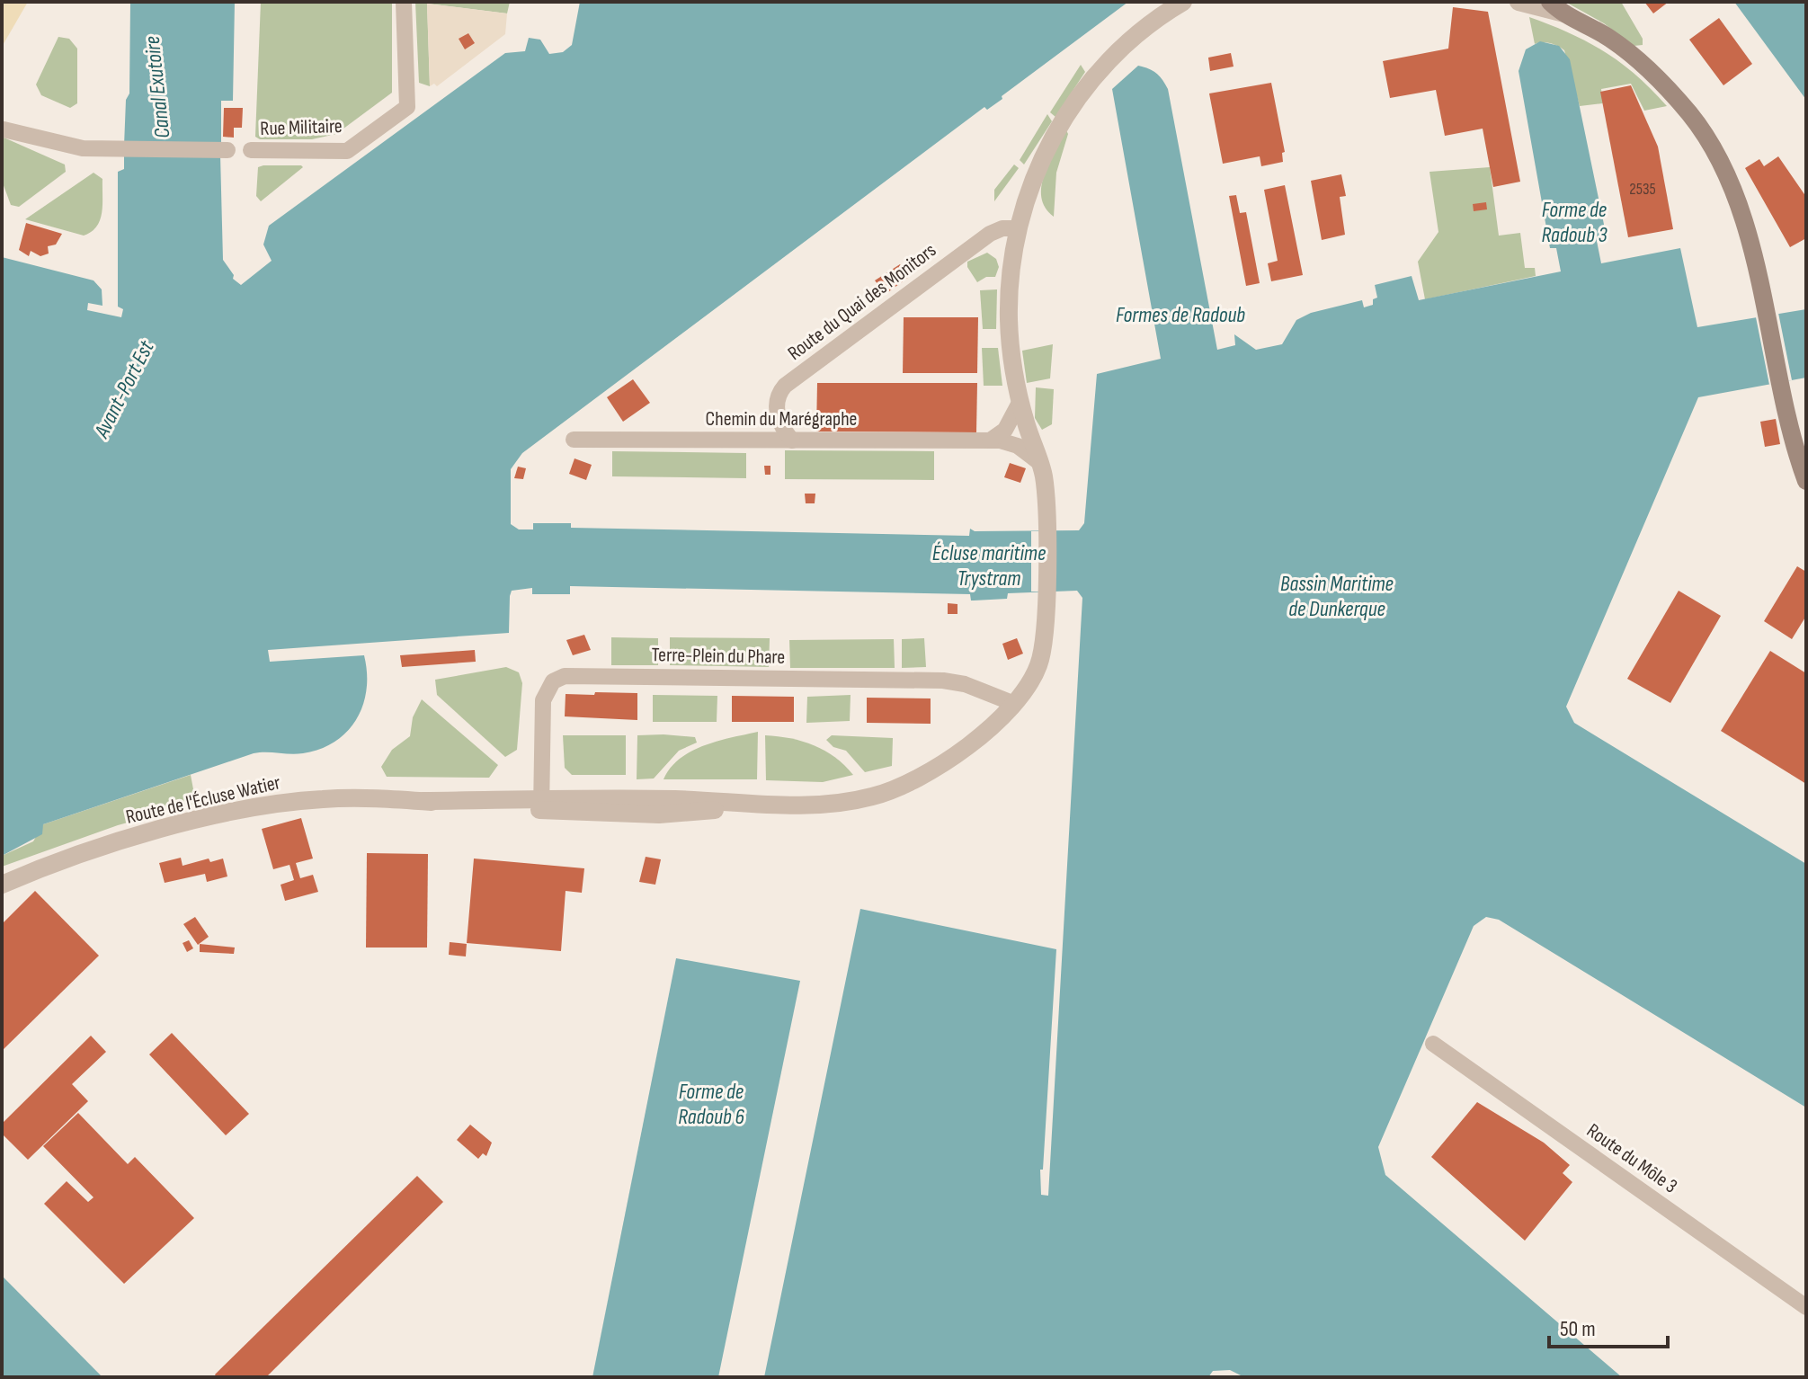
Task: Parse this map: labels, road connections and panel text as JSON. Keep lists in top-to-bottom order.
{
  "streets": {
    "street": [
      "Rue Militaire",
      "Route du Quai des Monitors",
      "Chemin du Marégraphe",
      "Terre-Plein du Phare",
      "Route de l'Écluse Watier",
      "Route du Môle 3"
    ]
  },
  "crossings": [
    ["Route du Quai des Monitors", "Chemin du Marégraphe"],
    ["Route du Quai des Monitors", "Route de l'Écluse Watier"],
    ["Chemin du Marégraphe", "Route de l'Écluse Watier"],
    ["Terre-Plein du Phare", "Route de l'Écluse Watier"]
  ],
  "water": [
    "Canal Exutoire",
    "Forme de Radoub 3",
    "Formes de Radoub",
    "Avant-Port Est",
    "Écluse maritime Trystram",
    "Bassin Maritime de Dunkerque",
    "Forme de Radoub 6"
  ],
  "house_numbers": ["2535"],
  "scale_bar": "50 m"
}
